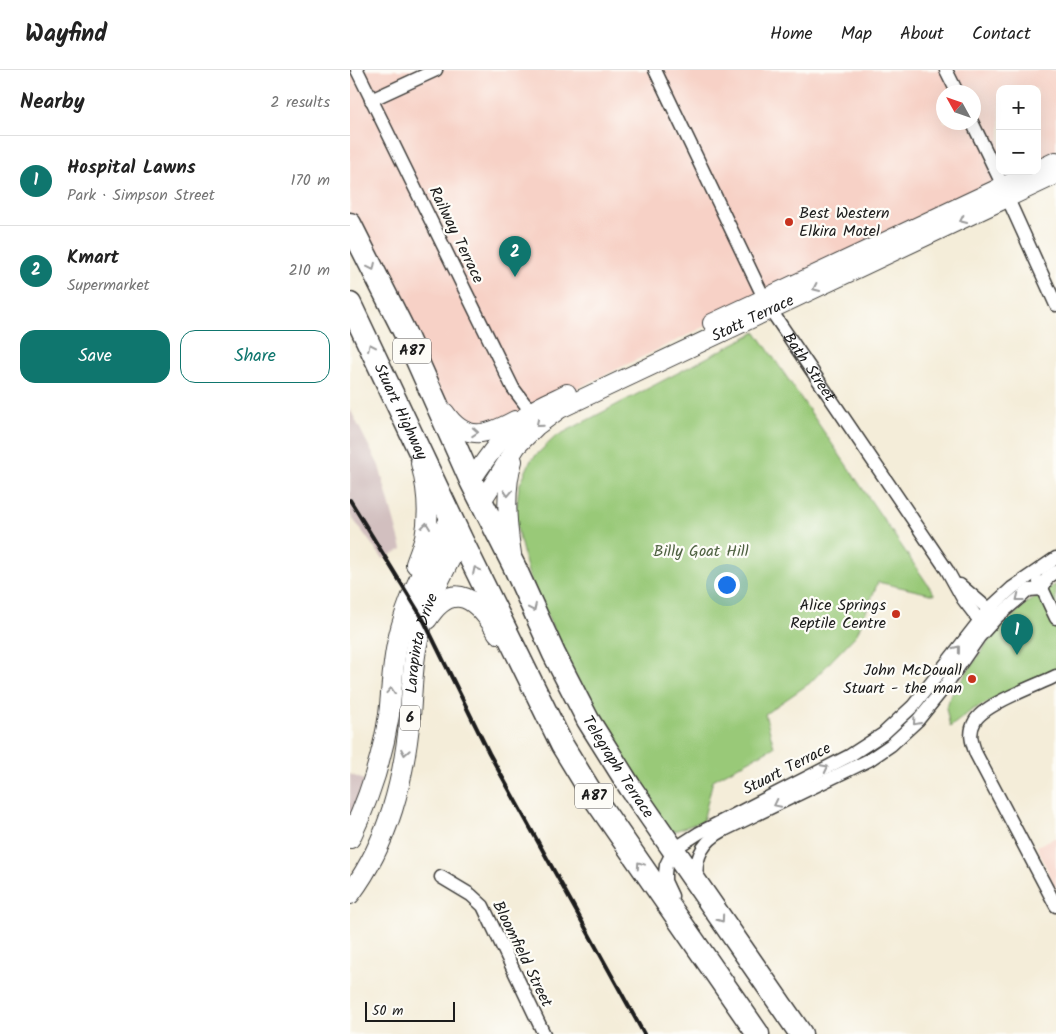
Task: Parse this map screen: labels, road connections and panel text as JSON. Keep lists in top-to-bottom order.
{
  "streets": {
    "highway": [
      "A87",
      "Stuart Highway",
      "6",
      "Telegraph Terrace"
    ],
    "main road": ["Stott Terrace", "Larapinta Drive"],
    "street": [
      "Railway Terrace",
      "Bath Street",
      "Stuart Terrace",
      "Bloomfield Street"
    ]
  },
  "crossings": [
    ["Railway Terrace", "Stott Terrace"],
    ["Stott Terrace", "A87"],
    ["Stott Terrace", "Bath Street"],
    ["Stott Terrace", "6"],
    ["Stott Terrace", "Telegraph Terrace"],
    ["A87", "Stuart Highway"],
    ["A87", "Larapinta Drive"],
    ["A87", "6"],
    ["A87", "Telegraph Terrace"],
    ["Bath Street", "Stuart Terrace"],
    ["Stuart Highway", "Larapinta Drive"],
    ["Stuart Highway", "6"],
    ["Larapinta Drive", "6"],
    ["6", "Telegraph Terrace"],
    ["Telegraph Terrace", "Stuart Terrace"]
  ],
  "parks": ["Billy Goat Hill"],
  "places": ["Best Western Elkira Motel", "Alice Springs Reptile Centre", "John McDouall Stuart - the man"],
  "scale_bar": "50 m",
  "north": "top left",
  "page": {
    "header": "Wayfind",
    "nav": [
      "Home",
      "Map",
      "About",
      "Contact"
    ],
    "heading": ["Nearby", "2 results"],
    "map_buttons": ["+", "−"],
    "list": [
      {
        "mark": "1",
        "name": "Hospital Lawns",
        "note": "Park · Simpson Street",
        "value": "170 m"
      },
      {
        "mark": "2",
        "name": "Kmart",
        "note": "Supermarket",
        "value": "210 m"
      }
    ],
    "pins": ["2", "1"],
    "buttons": ["Save", "Share"],
    "scale": "50 m"
  }
}
